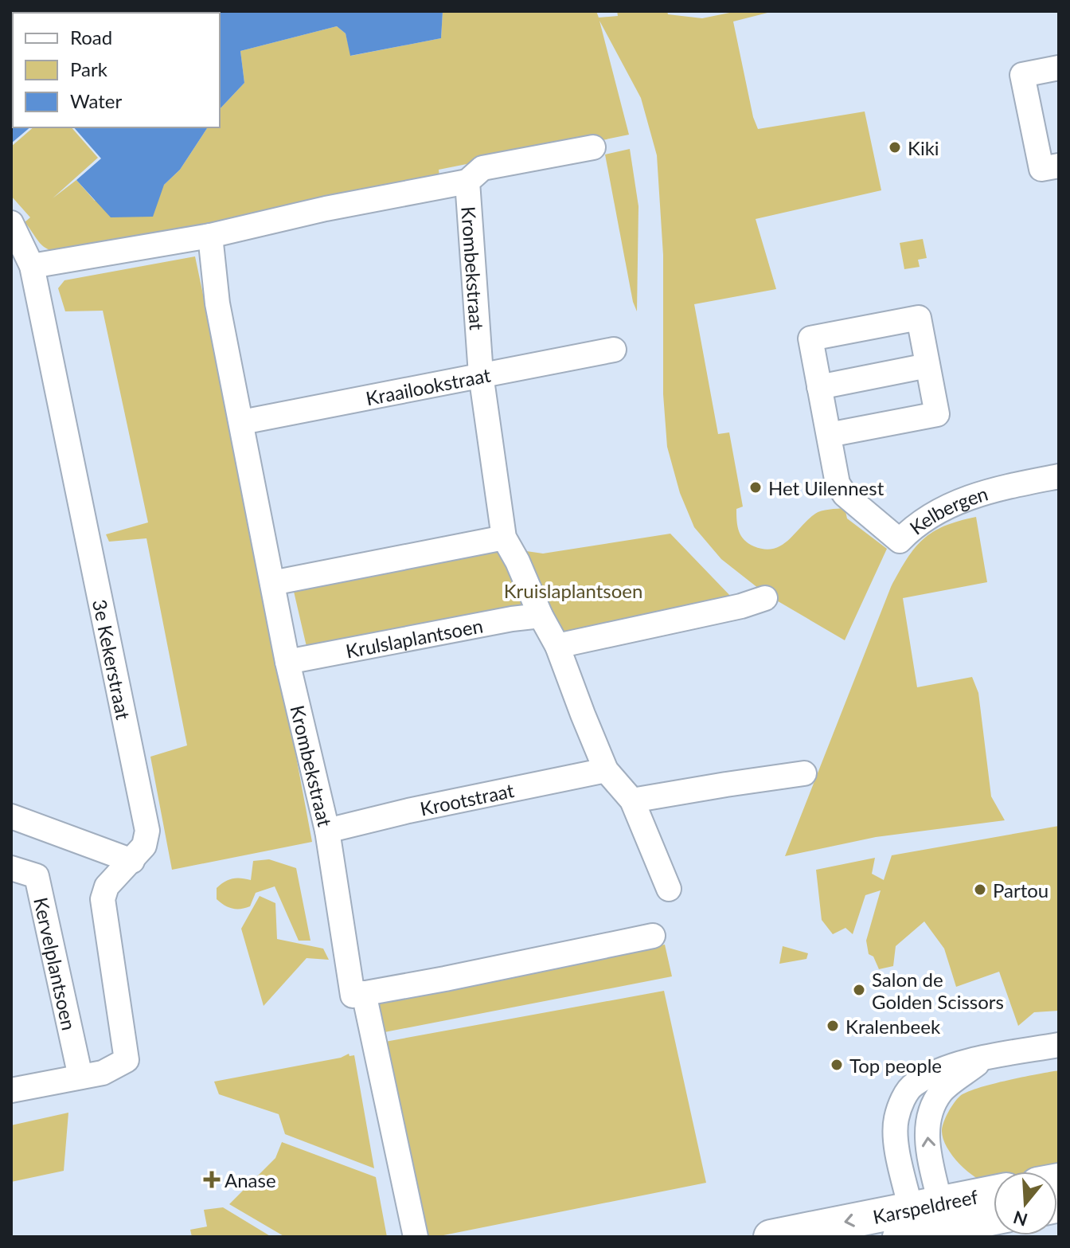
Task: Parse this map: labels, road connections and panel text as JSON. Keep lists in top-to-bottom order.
{
  "streets": {
    "street": [
      "Krombekstraat",
      "Kraailookstraat",
      "Kelbergen",
      "Krulslaplantsoen",
      "3e Kekerstraat",
      "Krootstraat",
      "Kervelplantsoen",
      "Karspeldreef"
    ]
  },
  "crossings": [
    ["Krombekstraat", "Kraailookstraat"],
    ["Krombekstraat", "Krulslaplantsoen"],
    ["Krombekstraat", "3e Kekerstraat"],
    ["Krombekstraat", "Krootstraat"],
    ["3e Kekerstraat", "Kervelplantsoen"]
  ],
  "one_way": ["Karspeldreef"],
  "parks": ["Kruislaplantsoen"],
  "places": {
    "other": [
      "Kiki",
      "Het Uilennest",
      "Partou",
      "Salon de Golden Scissors",
      "Kralenbeek",
      "Top people"
    ],
    "health": ["Anase"]
  },
  "legend": ["Road", "Park", "Water"],
  "north": "bottom"
}
